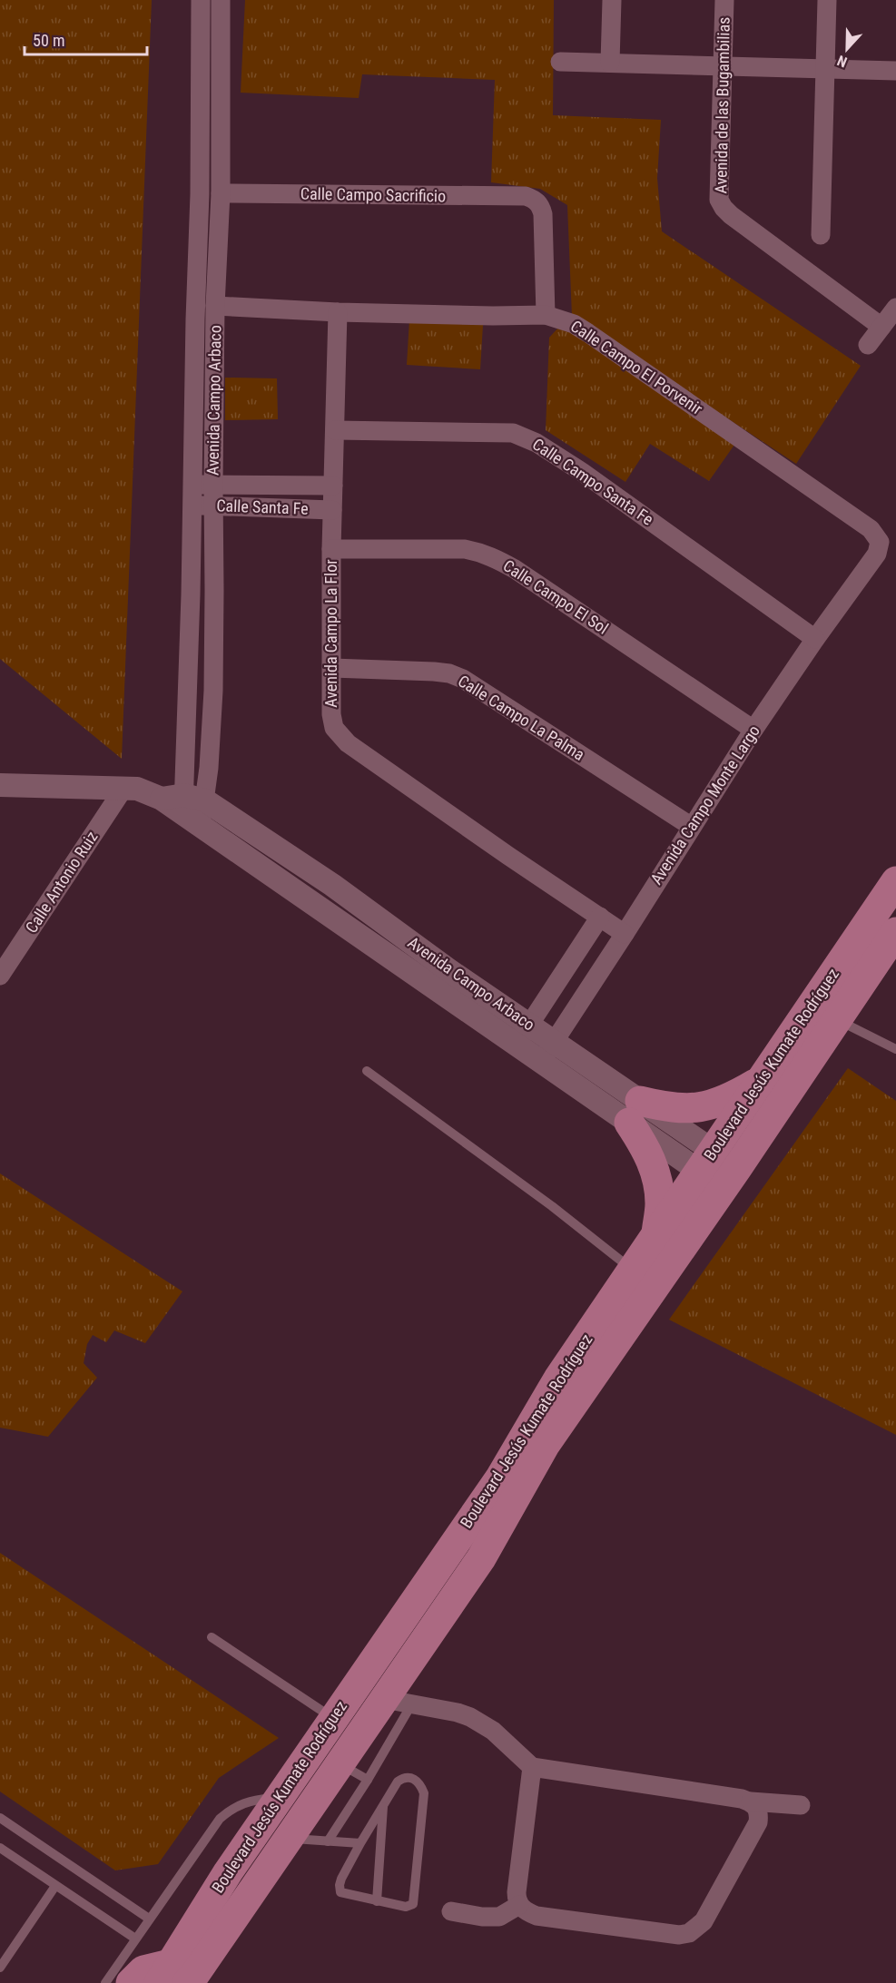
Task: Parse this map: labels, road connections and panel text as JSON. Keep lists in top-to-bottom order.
{
  "streets": {
    "highway": ["Boulevard Jesús Kumate Rodríguez"],
    "street": [
      "Avenida de las Bugambilias",
      "Calle Campo Sacrificio",
      "Calle Campo El Porvenir",
      "Avenida Campo Arbaco",
      "Calle Campo Santa Fe",
      "Calle Santa Fe",
      "Calle Campo El Sol",
      "Avenida Campo La Flor",
      "Calle Campo La Palma",
      "Avenida Campo Monte Largo",
      "Calle Antonio Ruiz"
    ]
  },
  "crossings": [
    ["Calle Campo Sacrificio", "Calle Campo El Porvenir"],
    ["Calle Campo Sacrificio", "Avenida Campo Arbaco"],
    ["Calle Campo El Porvenir", "Avenida Campo Arbaco"],
    ["Calle Campo El Porvenir", "Avenida Campo La Flor"],
    ["Calle Campo El Porvenir", "Avenida Campo Monte Largo"],
    ["Avenida Campo Arbaco", "Calle Santa Fe"],
    ["Avenida Campo Arbaco", "Avenida Campo Monte Largo"],
    ["Avenida Campo Arbaco", "Boulevard Jesús Kumate Rodríguez"],
    ["Calle Campo Santa Fe", "Avenida Campo La Flor"],
    ["Calle Campo Santa Fe", "Avenida Campo Monte Largo"],
    ["Calle Santa Fe", "Avenida Campo La Flor"],
    ["Calle Campo El Sol", "Avenida Campo La Flor"],
    ["Calle Campo El Sol", "Avenida Campo Monte Largo"],
    ["Avenida Campo La Flor", "Calle Campo La Palma"],
    ["Avenida Campo La Flor", "Avenida Campo Monte Largo"],
    ["Calle Campo La Palma", "Avenida Campo Monte Largo"]
  ],
  "scale_bar": "50 m",
  "north": "bottom"
}
